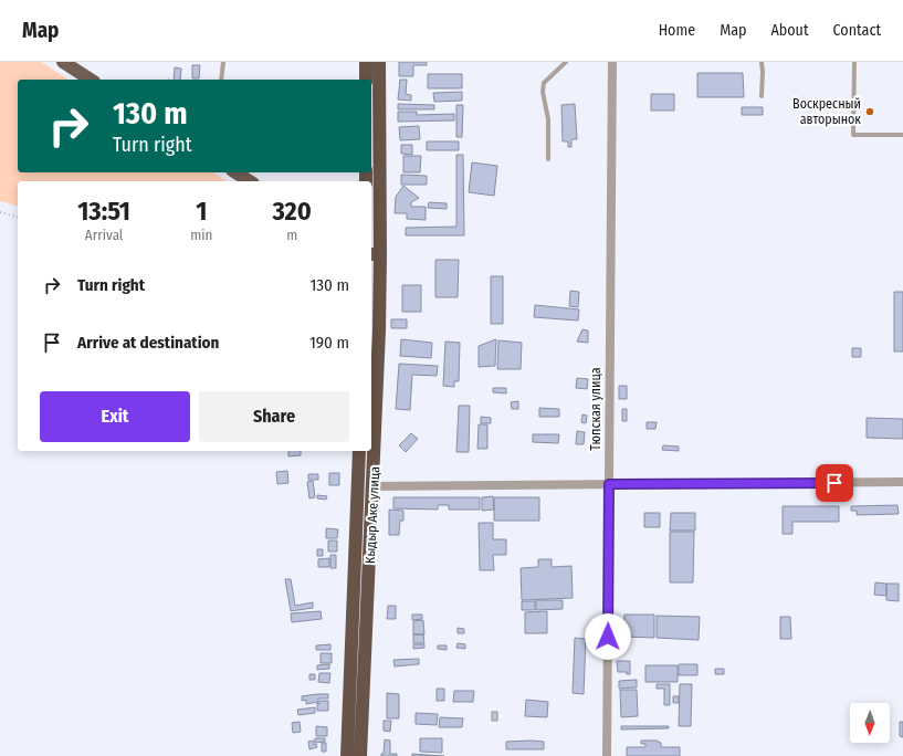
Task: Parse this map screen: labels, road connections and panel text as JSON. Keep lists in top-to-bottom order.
{
  "streets": {
    "highway": ["Кыдыр Аке улица"],
    "street": ["Тюпская улица"]
  },
  "places": ["Воскресный авторынок"],
  "north": "bottom",
  "page": {
    "header": "Map",
    "nav": [
      "Home",
      "Map",
      "About",
      "Contact"
    ],
    "turn": ["130 m", "Turn right"],
    "eta": [
      "13:51",
      "Arrival",
      "1",
      "min",
      "320",
      "m"
    ],
    "list": [
      {
        "name": "Turn right",
        "value": "130 m"
      },
      {
        "name": "Arrive at destination",
        "value": "190 m"
      }
    ],
    "buttons": ["Exit", "Share"]
  }
}
